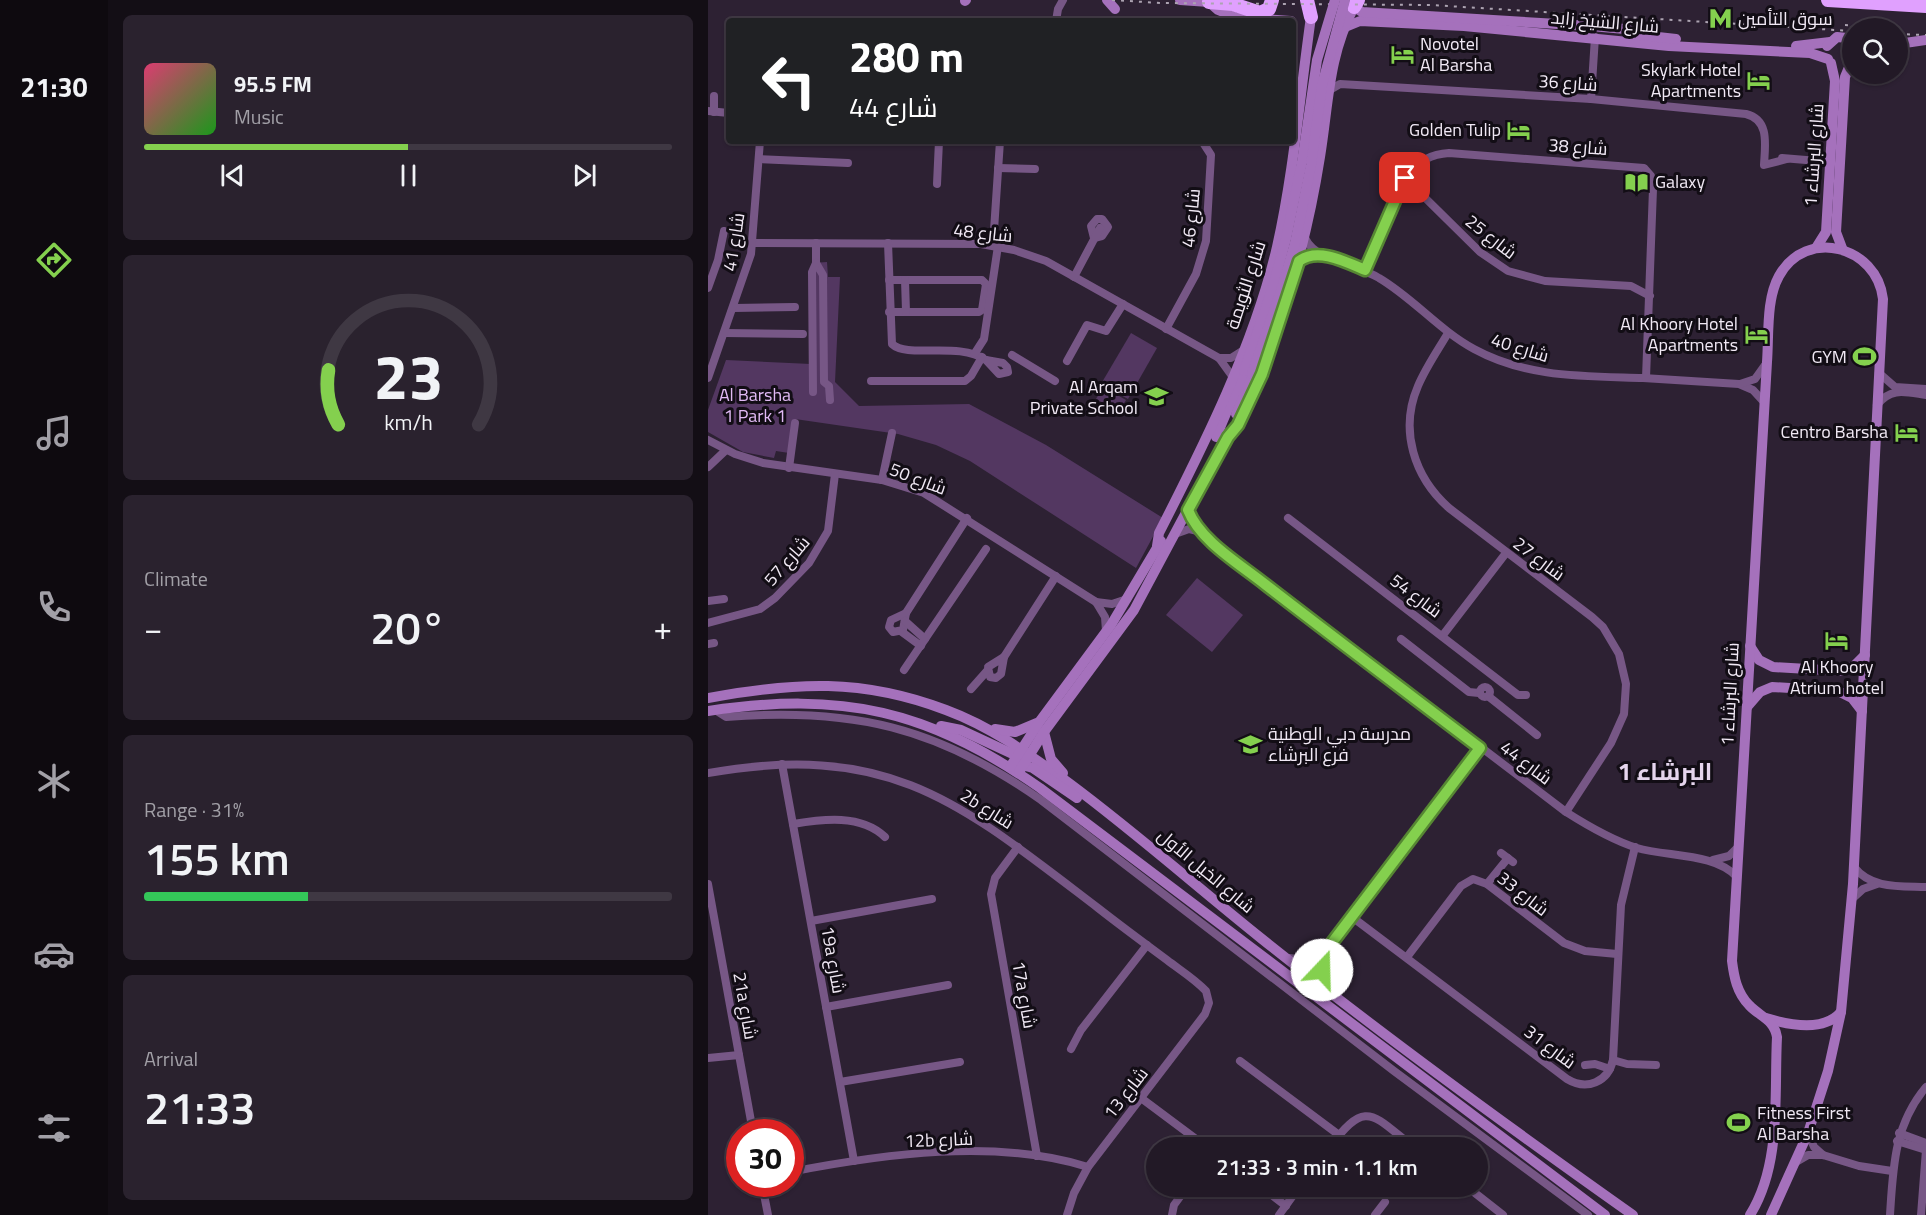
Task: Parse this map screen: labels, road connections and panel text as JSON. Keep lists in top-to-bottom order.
{
  "streets": {
    "street": [
      "شارع الشيخ زايد",
      "شارع 36",
      "شارع 38",
      "شارع البرشاء 1",
      "شارع 46",
      "شارع 48",
      "شارع 25",
      "شارع 41",
      "شارع الثويمة",
      "شارع 40",
      "شارع 50",
      "شارع 27",
      "شارع 57",
      "شارع 54",
      "شارع 44",
      "2b شارع",
      "شارع الخيل الأول",
      "شارع 33",
      "19a شارع",
      "17a شارع",
      "21a شارع",
      "شارع 31",
      "شارع 13",
      "12b شارع"
    ]
  },
  "crossings": [
    ["شارع الشيخ زايد", "شارع البرشاء 1"],
    ["شارع 36", "شارع البرشاء 1"],
    ["شارع 38", "شارع 25"],
    ["شارع 38", "شارع 40"],
    ["شارع البرشاء 1", "شارع 44"],
    ["شارع 46", "شارع 48"],
    ["شارع 48", "شارع 41"],
    ["شارع 48", "شارع الثويمة"],
    ["شارع الثويمة", "شارع الخيل الأول"],
    ["شارع 40", "شارع 27"],
    ["شارع 50", "شارع 57"],
    ["شارع 27", "شارع 44"],
    ["2b شارع", "19a شارع"],
    ["2b شارع", "17a شارع"],
    ["2b شارع", "شارع 13"],
    ["شارع 33", "شارع 31"],
    ["19a شارع", "12b شارع"],
    ["17a شارع", "12b شارع"],
    ["شارع 13", "12b شارع"]
  ],
  "districts": ["البرشاء 1"],
  "parks": ["Al Barsha 1 Park 1"],
  "places": {
    "metro station": ["سوق التأمين"],
    "hotel": [
      "Novotel Al Barsha",
      "Skylark Hotel Apartments",
      "Golden Tulip",
      "Al Khoory Hotel Apartments",
      "Centro Barsha",
      "Al Khoory Atrium hotel"
    ],
    "library": ["Galaxy"],
    "sports": ["GYM", "Fitness First Al Barsha"],
    "school or university": ["Al Arqam Private School", "مدرسة دبي الوطنية فرع البرشاء"]
  },
  "page": {
    "tabs": "21:30",
    "turn": ["280 m", "شارع 44"],
    "song": ["95.5 FM", "Music"],
    "tile": [
      "Climate",
      ["Range · 31%", "155 km"],
      ["Arrival", "21:33"]
    ],
    "heat": ["−", "20°", "+"],
    "limit": "30",
    "trip": "21:33 · 3 min · 1.1 km",
    "gauge": ["23", "km/h"]
  }
}
